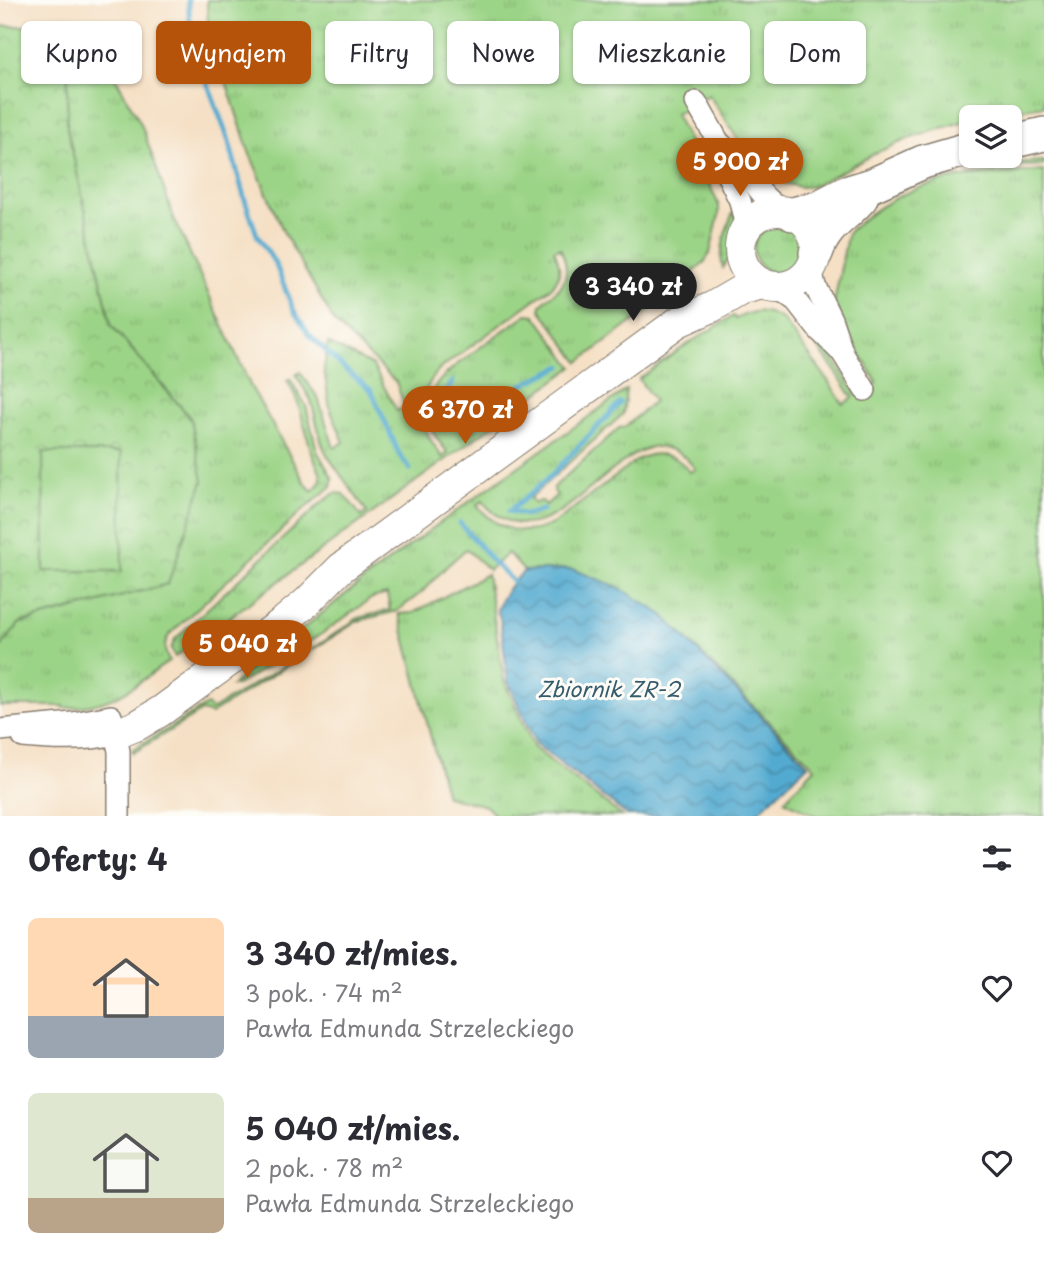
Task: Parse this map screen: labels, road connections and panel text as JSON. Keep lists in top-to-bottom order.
{
  "water": ["Zbiornik ZR-2"],
  "page": {
    "chip": [
      "Kupno",
      "Wynajem",
      "Filtry",
      "Nowe",
      "Mieszkanie",
      "Dom"
    ],
    "price": [
      "5 900 zł",
      "3 340 zł",
      "6 370 zł",
      "5 040 zł"
    ],
    "heading": "Oferty: 4",
    "list": [
      {
        "name": "3 340 zł/mies.",
        "note": "3 pok. · 74 m² · Pawła Edmunda Strzeleckiego"
      },
      {
        "name": "5 040 zł/mies.",
        "note": "2 pok. · 78 m² · Pawła Edmunda Strzeleckiego"
      }
    ]
  }
}
